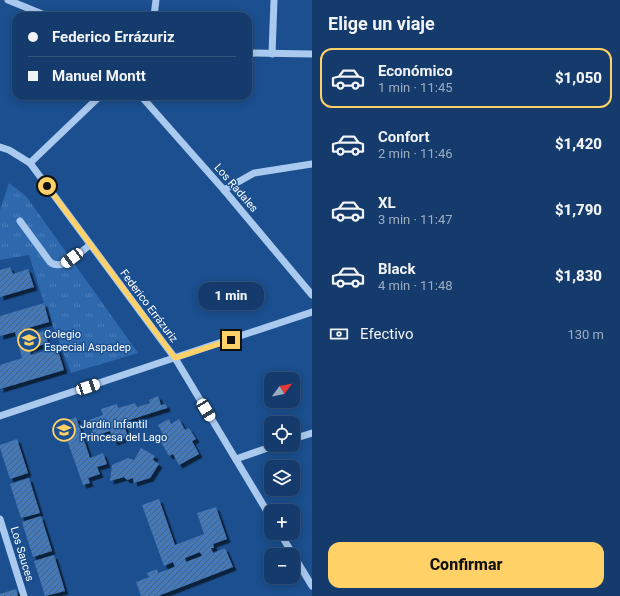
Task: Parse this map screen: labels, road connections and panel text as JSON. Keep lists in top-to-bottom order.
{
  "streets": {
    "street": ["Los Radales", "Federico Errázuriz", "Los Sauces"]
  },
  "places": {
    "school or university": ["Colegio Especial Aspadep", "Jardín Infantil Princesa del Lago"]
  },
  "north": "top right",
  "page": {
    "heading": "Elige un viaje",
    "banner": ["Federico Errázuriz", "Manuel Montt"],
    "list": [
      {
        "name": "Económico",
        "note": "1 min · 11:45",
        "value": "$1,050"
      },
      {
        "name": "Confort",
        "note": "2 min · 11:46",
        "value": "$1,420"
      },
      {
        "name": "XL",
        "note": "3 min · 11:47",
        "value": "$1,790"
      },
      {
        "name": "Black",
        "note": "4 min · 11:48",
        "value": "$1,830"
      }
    ],
    "bubble": "1 min",
    "pay": ["Efectivo", "130 m"],
    "map_buttons": ["+", "−"],
    "buttons": "Confirmar"
  }
}
